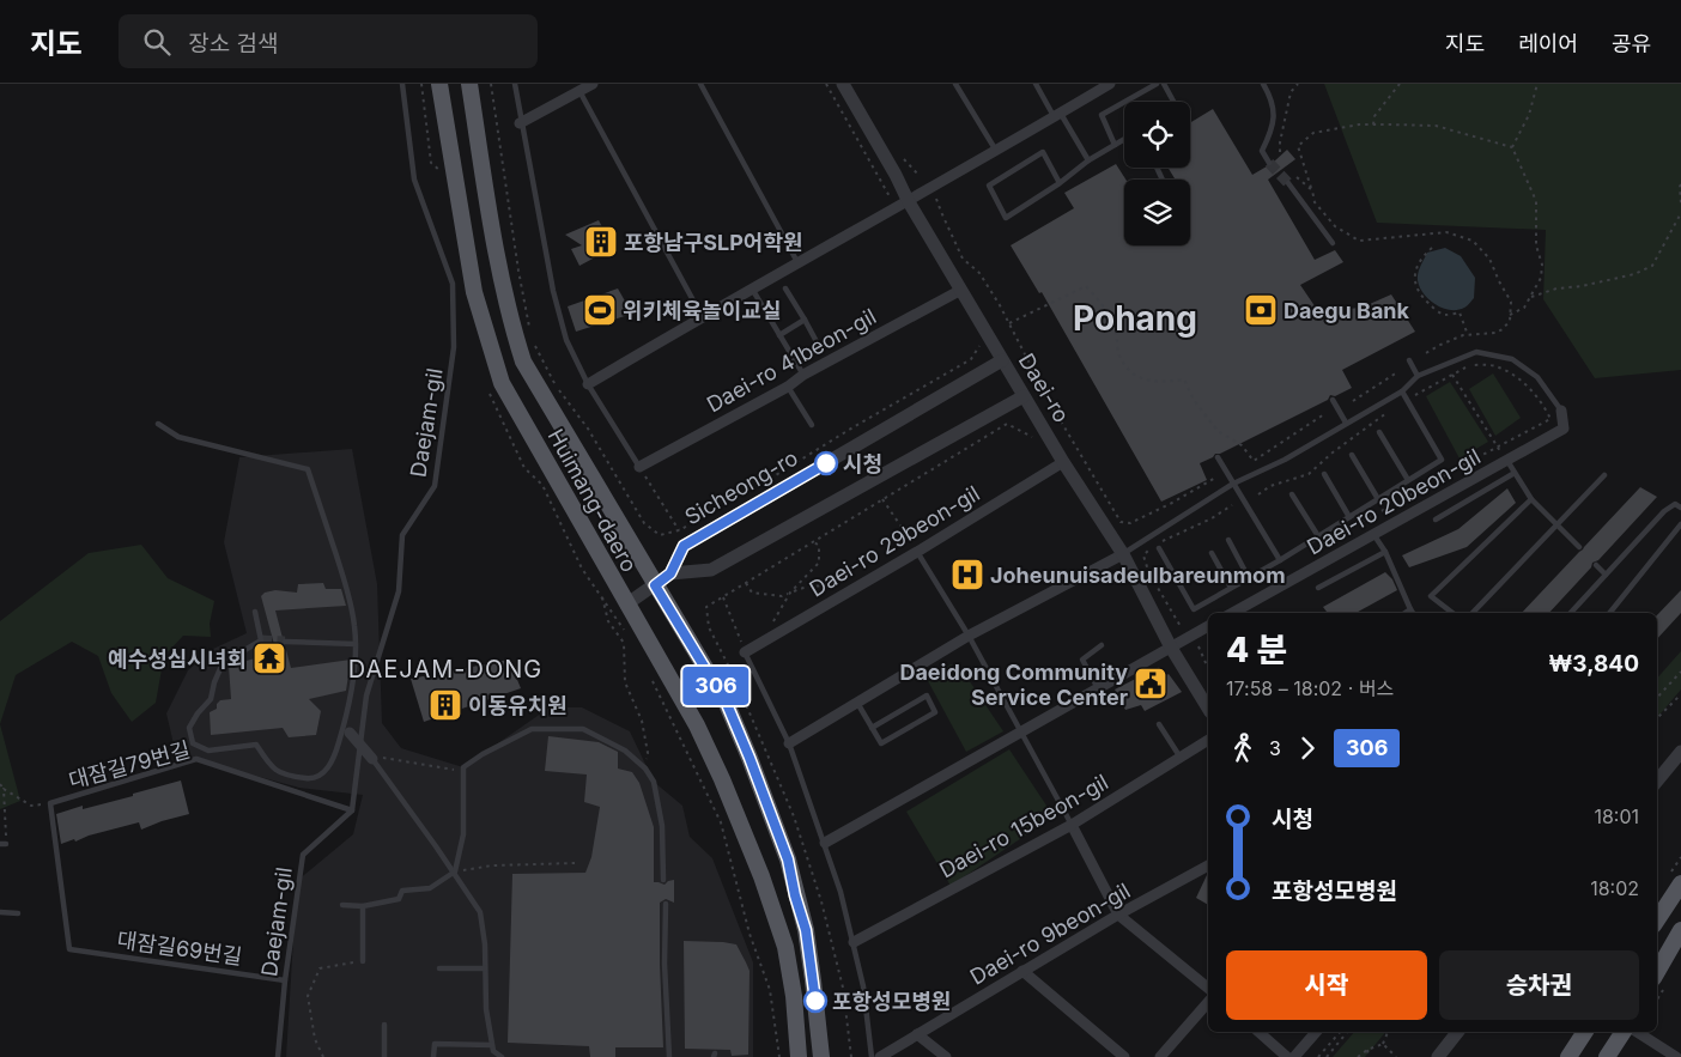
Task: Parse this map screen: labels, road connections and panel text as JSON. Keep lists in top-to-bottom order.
{
  "streets": {
    "main road": ["Huimang-daero"],
    "street": [
      "Daei-ro 41beon-gil",
      "Daei-ro",
      "Sicheong-ro",
      "Daei-ro 20beon-gil",
      "Daei-ro 29beon-gil",
      "Daei-ro 15beon-gil",
      "Daei-ro 9beon-gil"
    ],
    "lane": ["Daejam-gil", "대잠길79번길", "대잠길69번길"]
  },
  "crossings": [
    ["Daei-ro 41beon-gil", "Daei-ro"],
    ["Daei-ro", "Sicheong-ro"],
    ["Daei-ro", "Daei-ro 29beon-gil"],
    ["Daejam-gil", "대잠길79번길"],
    ["Daejam-gil", "대잠길69번길"],
    ["Sicheong-ro", "Huimang-daero"],
    ["대잠길79번길", "대잠길69번길"]
  ],
  "districts": ["Pohang", "DAEJAM-DONG"],
  "places": {
    "building": ["포항남구SLP어학원", "이동유치원"],
    "sports": ["위키체육놀이교실"],
    "bank": ["Daegu Bank"],
    "other": ["시청", "포항성모병원"],
    "hospital": ["Joheunuisadeulbareunmom"],
    "temple": ["예수성심시녀회"],
    "public building": ["Daeidong Community Service Center"]
  },
  "lines": ["bus line 306"],
  "page": {
    "header": "지도",
    "search": "장소 검색",
    "nav": ["지도", "레이어", "공유"],
    "on_map": "306",
    "heading": ["4 분", "17:58 – 18:02 · 버스", "₩3,840"],
    "legs": ["3", "306"],
    "list": [
      {
        "name": "시청",
        "value": "18:01"
      },
      {
        "name": "포항성모병원",
        "value": "18:02"
      }
    ],
    "buttons": ["시작", "승차권"]
  }
}
